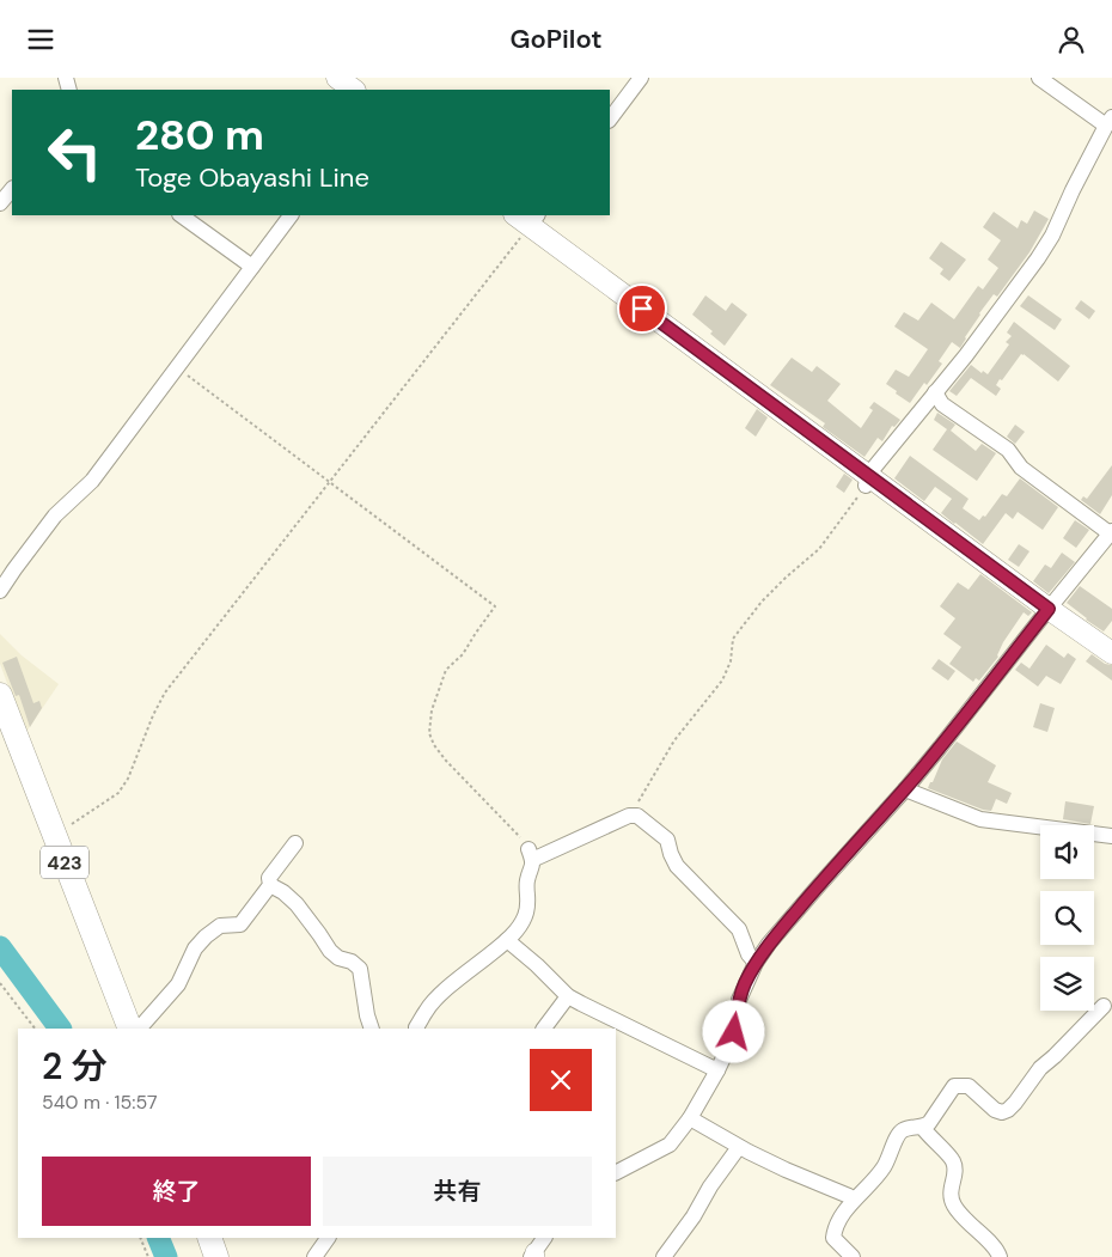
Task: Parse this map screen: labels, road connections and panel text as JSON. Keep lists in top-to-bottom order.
{
  "streets": {
    "highway": ["423"]
  },
  "page": {
    "header": "GoPilot",
    "turn": ["280 m", "Toge Obayashi Line"],
    "heading": ["2 分", "540 m · 15:57"],
    "buttons": ["終了", "共有"]
  }
}
